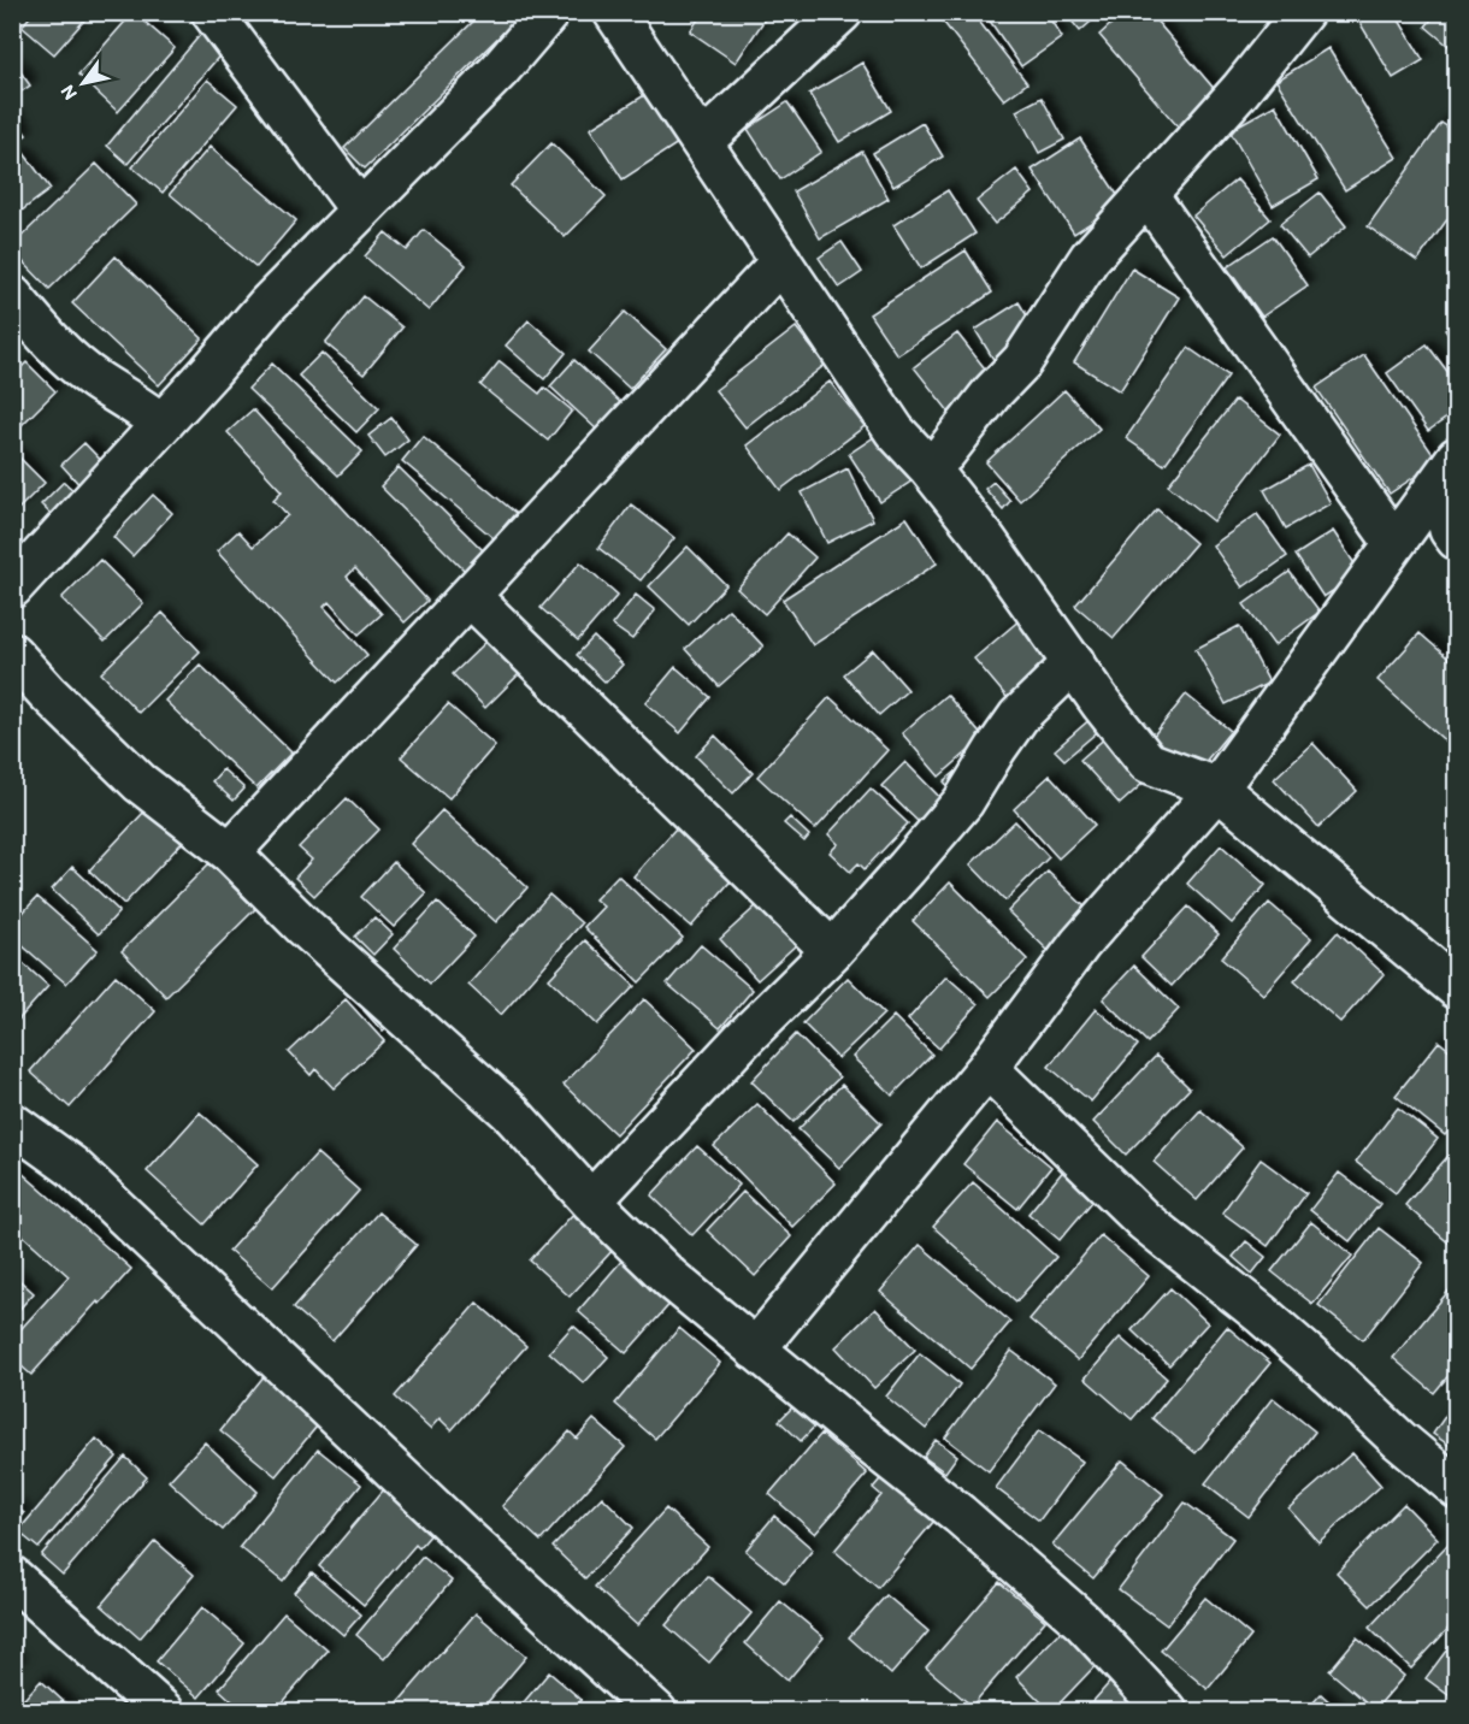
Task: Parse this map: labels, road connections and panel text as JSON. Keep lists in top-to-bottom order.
{
  "north": "bottom left"
}
